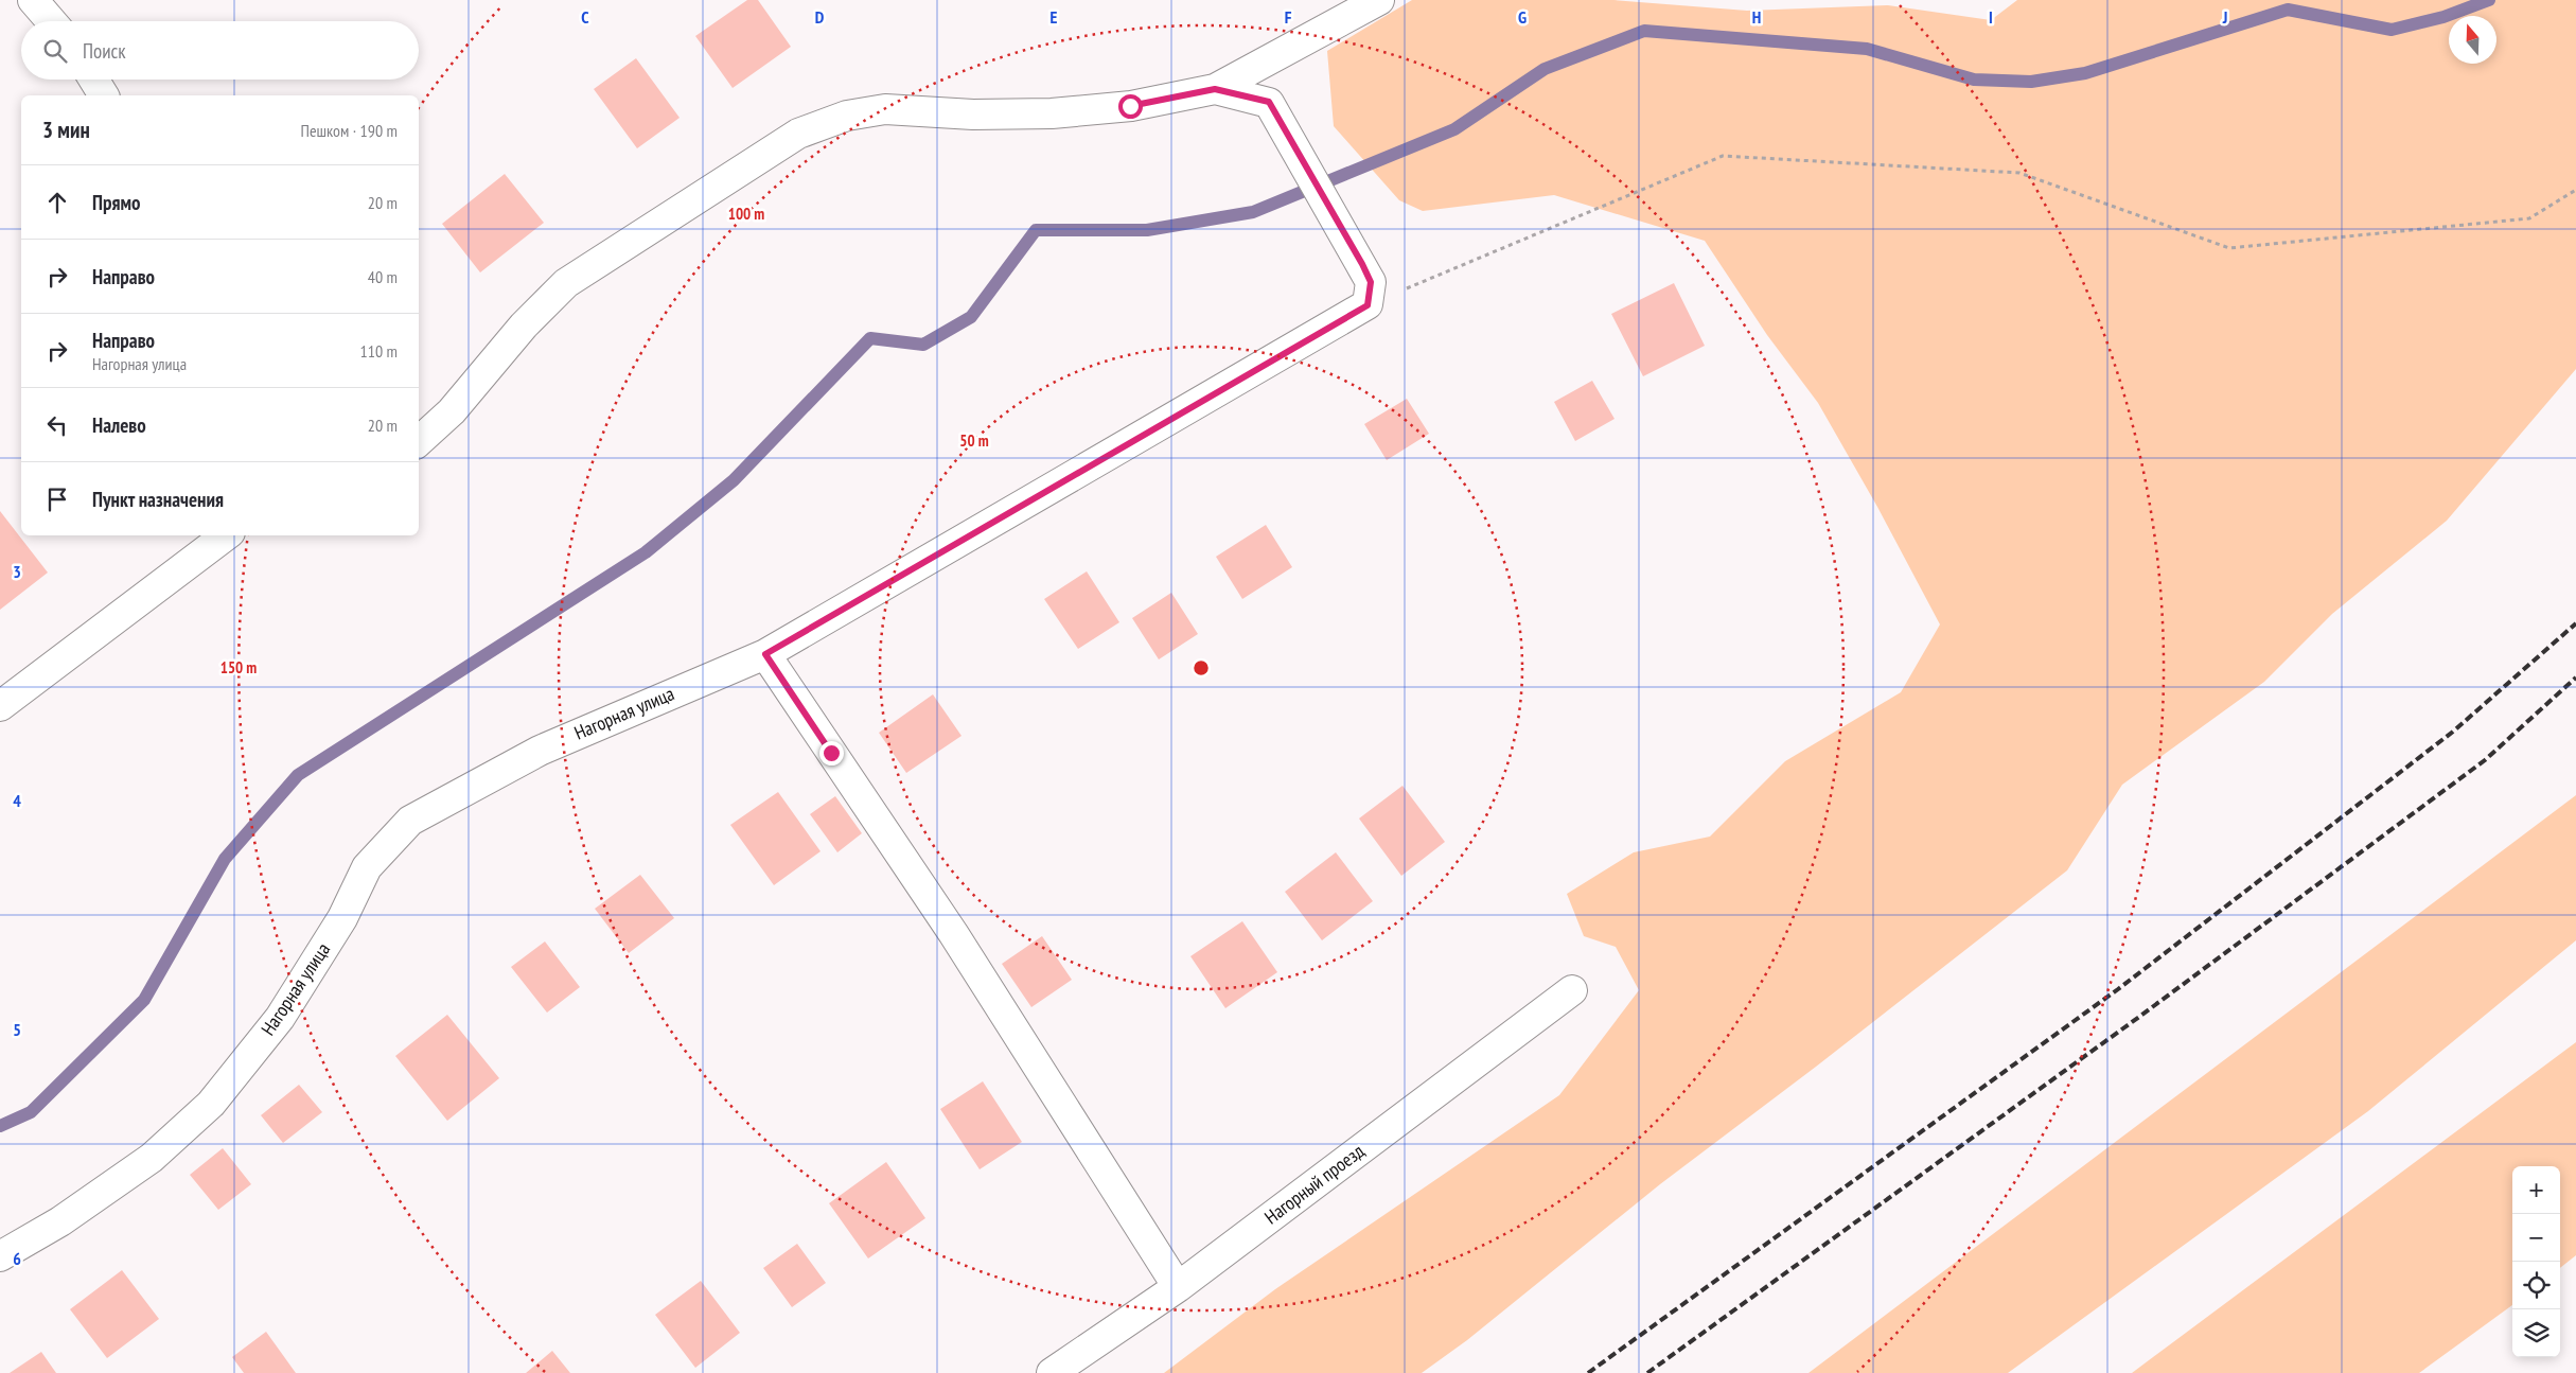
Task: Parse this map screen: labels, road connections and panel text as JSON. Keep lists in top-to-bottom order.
{
  "streets": {
    "street": ["Нагорная улица", "Нагорный проезд"]
  },
  "north": "top",
  "page": {
    "search": "Поиск",
    "heading": ["3 мин", "Пешком · 190 m"],
    "list": [
      ["Прямо", "20 m"],
      ["Направо", "40 m"],
      ["Направо", "Нагорная улица", "110 m"],
      ["Налево", "20 m"],
      "Пункт назначения"
    ],
    "map_buttons": ["+", "−"]
  },
  "grid": {
    "columns": [
      "C",
      "D",
      "E",
      "F",
      "G",
      "H",
      "I",
      "J"
    ],
    "rows": [
      "3",
      "4",
      "5",
      "6"
    ]
  },
  "rings": ["100 m", "50 m", "150 m"]
}
